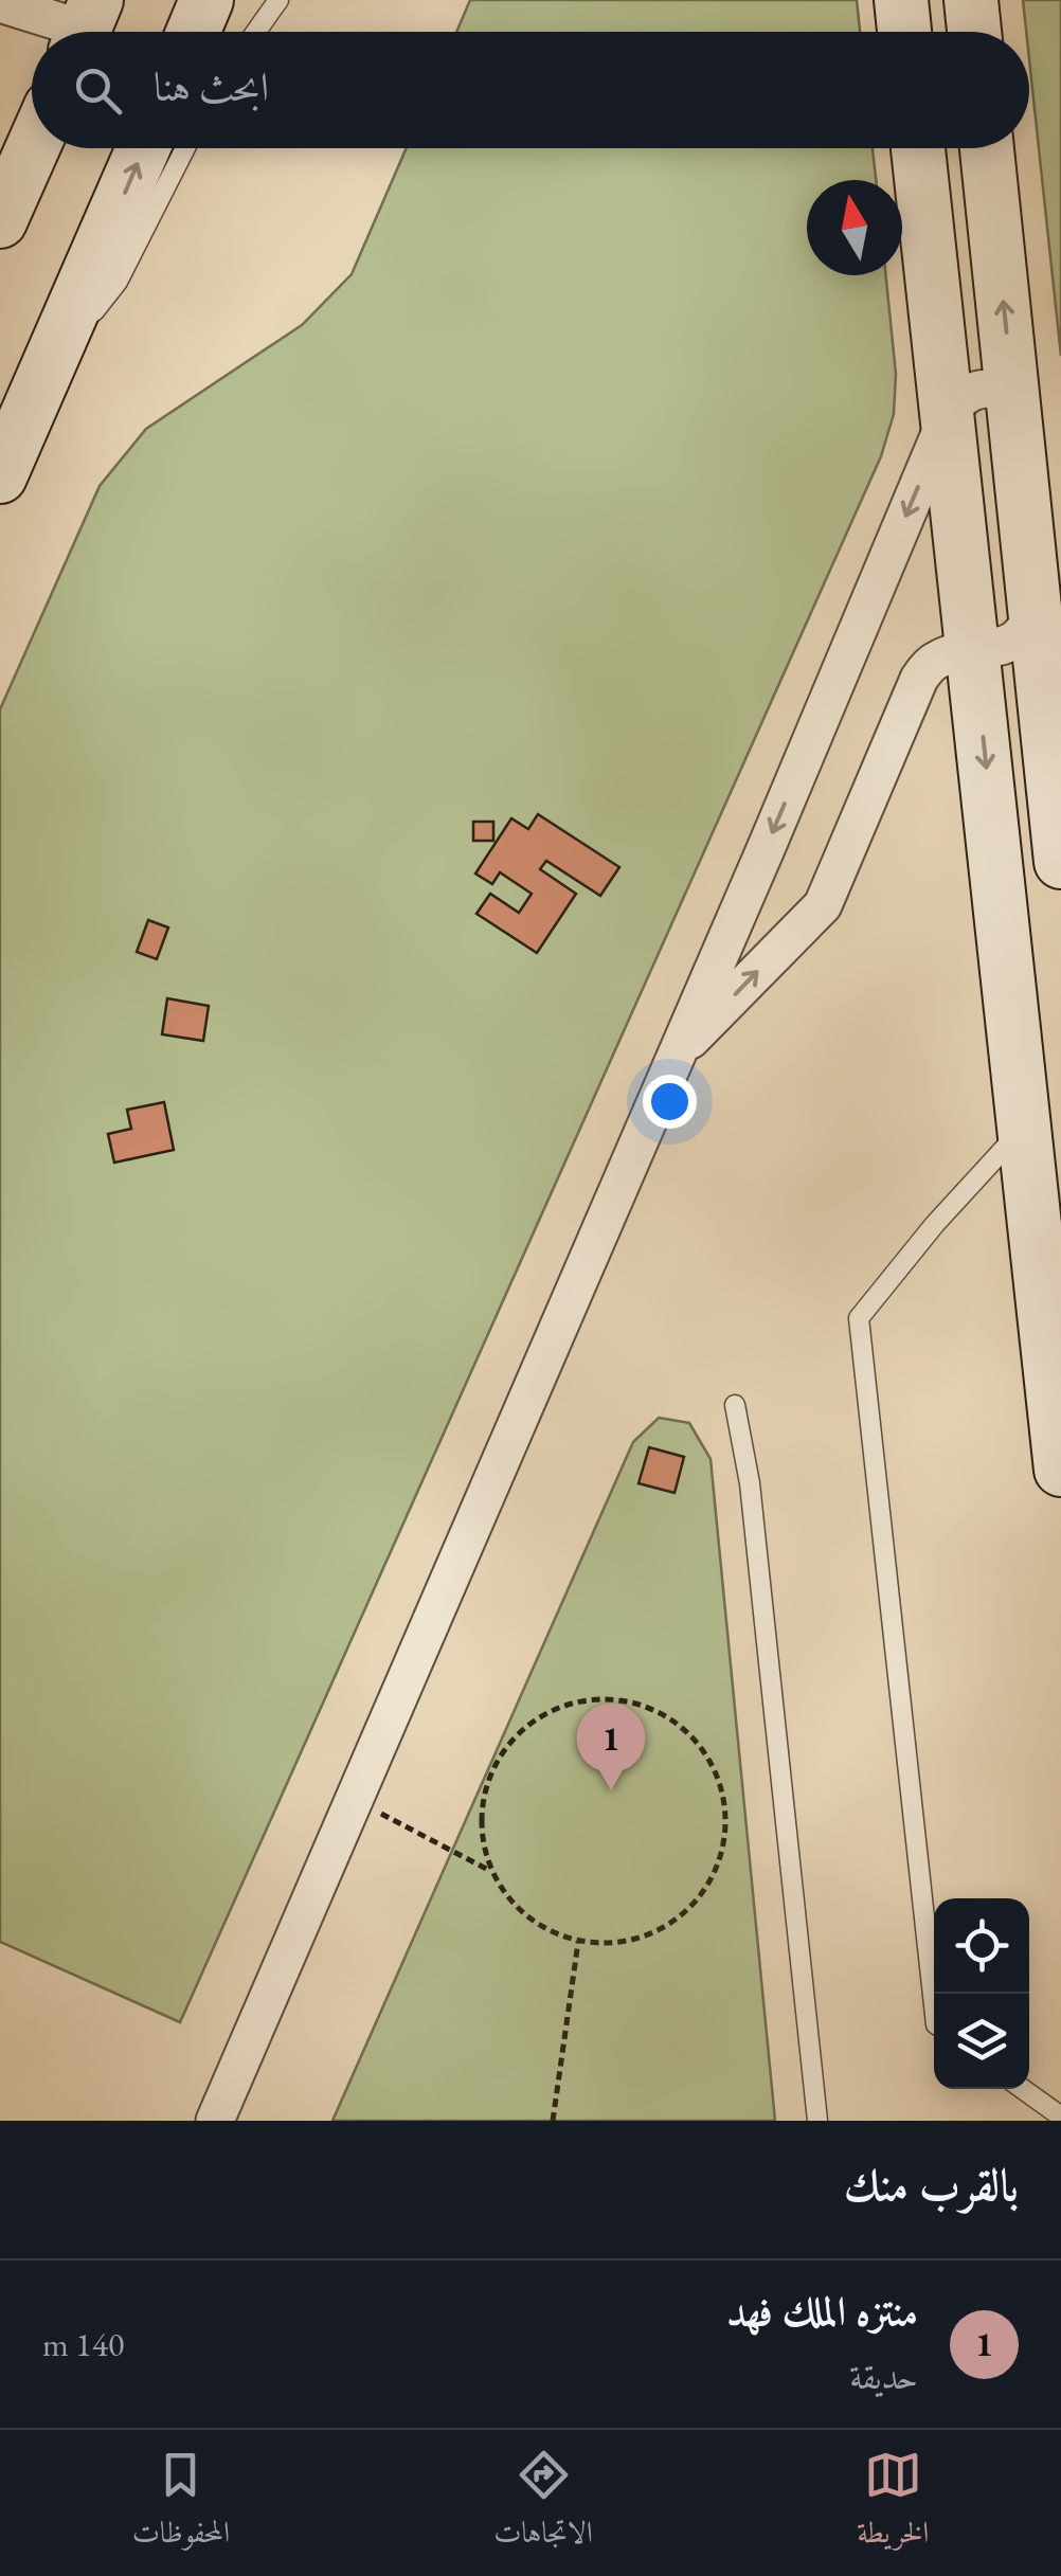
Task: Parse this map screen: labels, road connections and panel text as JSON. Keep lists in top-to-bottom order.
{
  "north": "top",
  "page": {
    "search": "ابحث هنا",
    "pins": "1",
    "heading": "بالقرب منك",
    "list": [
      {
        "mark": "1",
        "name": "منتزه الملك فهد",
        "note": "حديقة",
        "value": "140 m"
      }
    ],
    "nav": ["الخريطة", "الاتجاهات", "المحفوظات"]
  }
}
